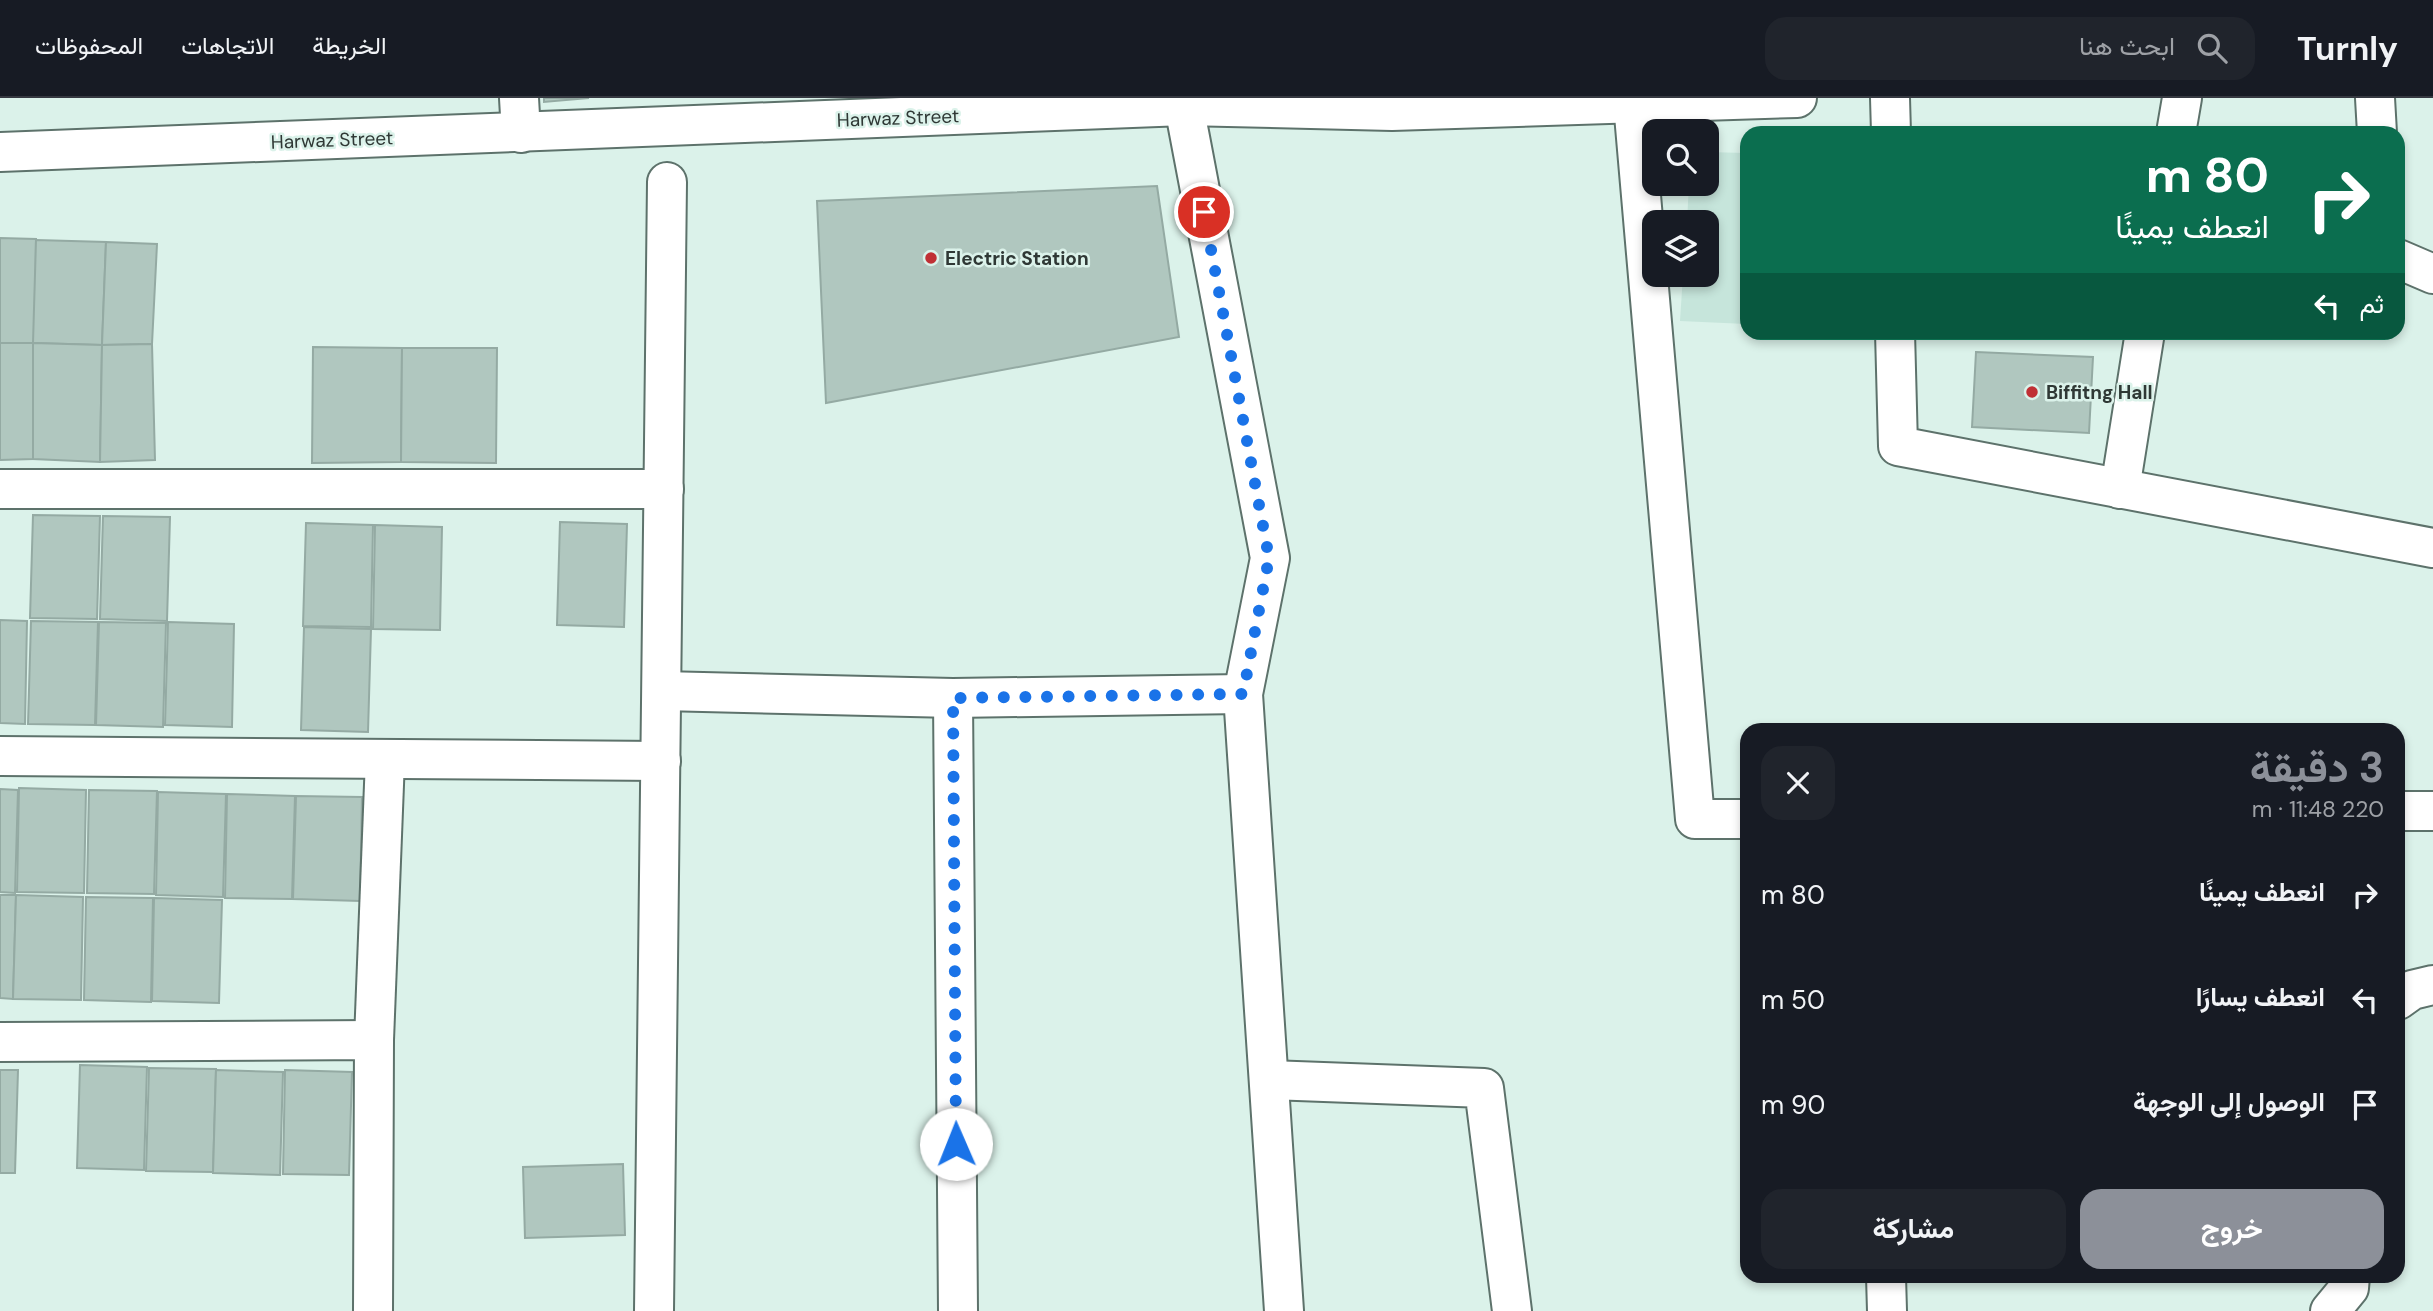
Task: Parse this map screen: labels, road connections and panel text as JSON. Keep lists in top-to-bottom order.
{
  "streets": {
    "street": ["Harwaz Street"]
  },
  "places": ["Electric Station", "Biffitng Hall"],
  "page": {
    "header": "Turnly",
    "search": "ابحث هنا",
    "nav": ["الخريطة", "الاتجاهات", "المحفوظات"],
    "turn": ["80 m", "انعطف يمينًا"],
    "then": "ثم",
    "heading": ["3 دقيقة", "220 m · 11:48"],
    "list": [
      {
        "name": "انعطف يمينًا",
        "value": "80 m"
      },
      {
        "name": "انعطف يسارًا",
        "value": "50 m"
      },
      {
        "name": "الوصول إلى الوجهة",
        "value": "90 m"
      }
    ],
    "buttons": ["خروج", "مشاركة"]
  }
}
